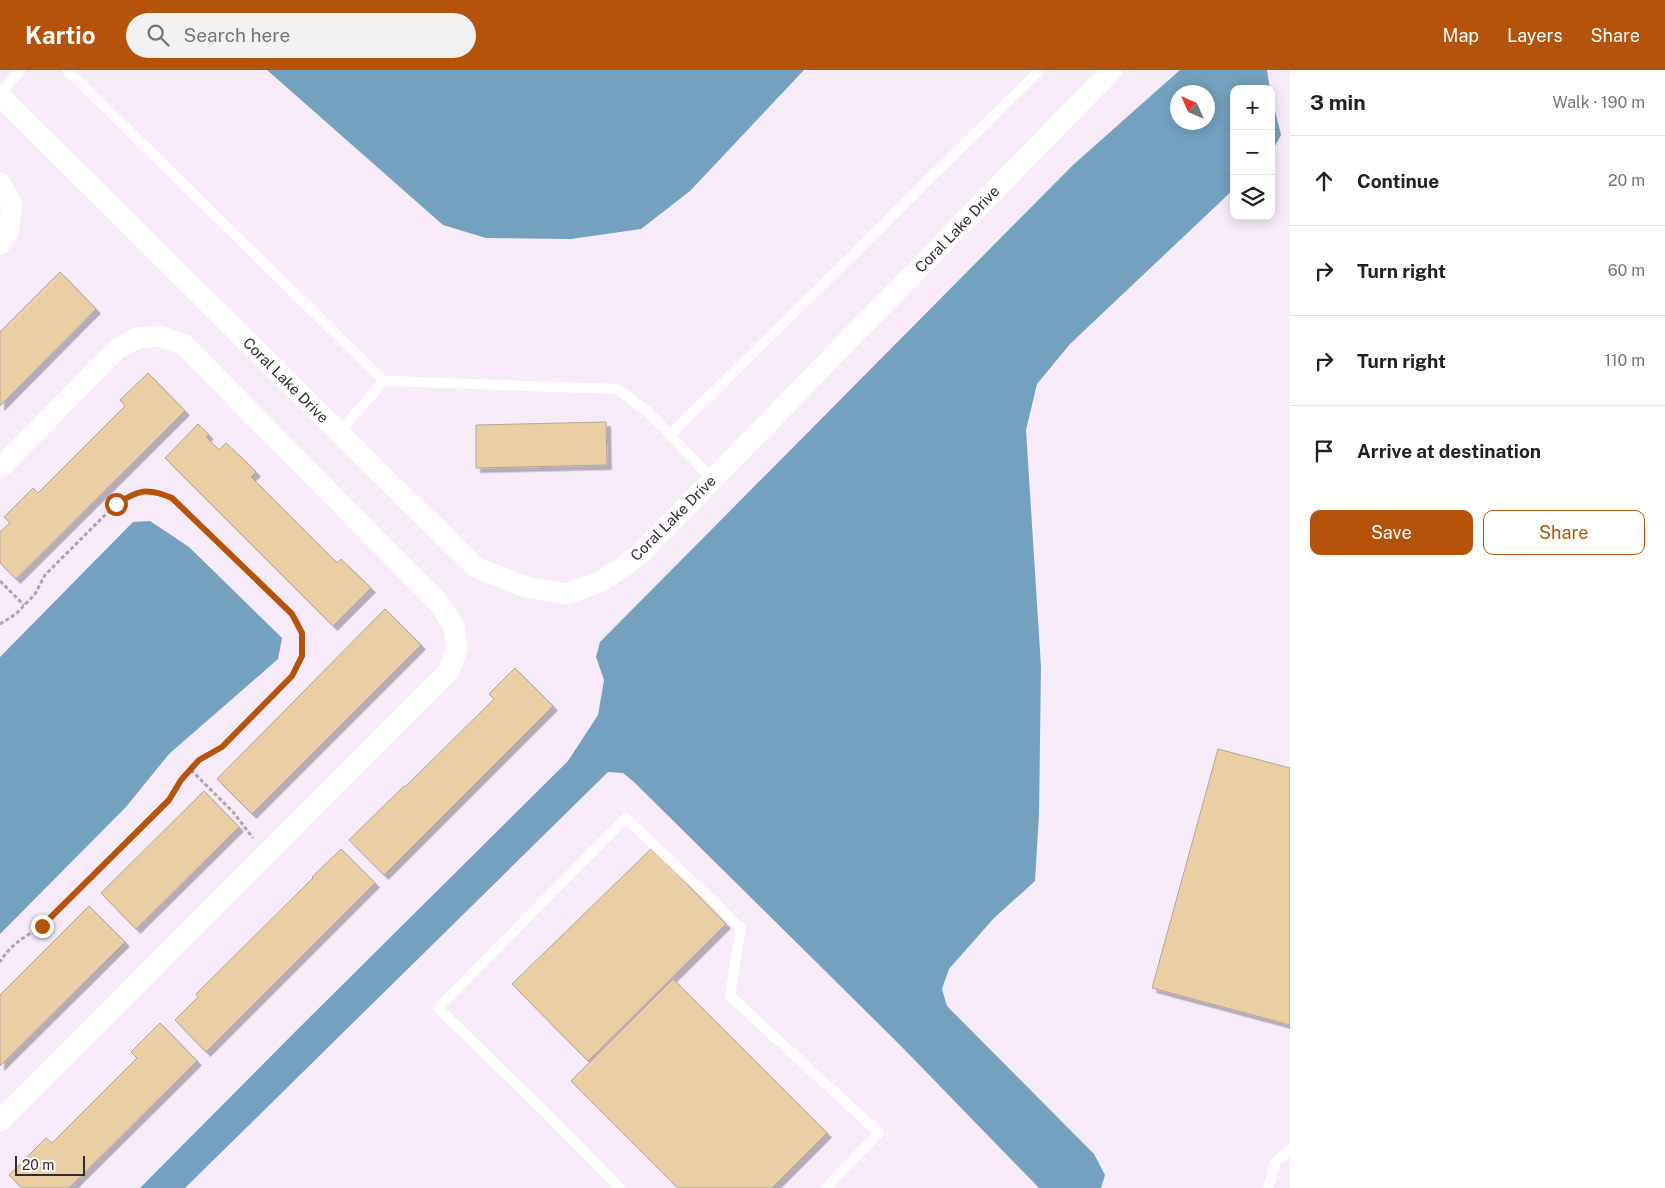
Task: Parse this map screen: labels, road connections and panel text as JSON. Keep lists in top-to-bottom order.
{
  "streets": {
    "street": ["Coral Lake Drive"]
  },
  "scale_bar": "20 m",
  "north": "top left",
  "page": {
    "header": "Kartio",
    "search": "Search here",
    "nav": ["Map", "Layers", "Share"],
    "heading": ["3 min", "Walk · 190 m"],
    "map_buttons": ["+", "−"],
    "list": [
      ["Continue", "20 m"],
      ["Turn right", "60 m"],
      ["Turn right", "110 m"],
      "Arrive at destination"
    ],
    "buttons": ["Save", "Share"],
    "scale": "20 m"
  }
}
